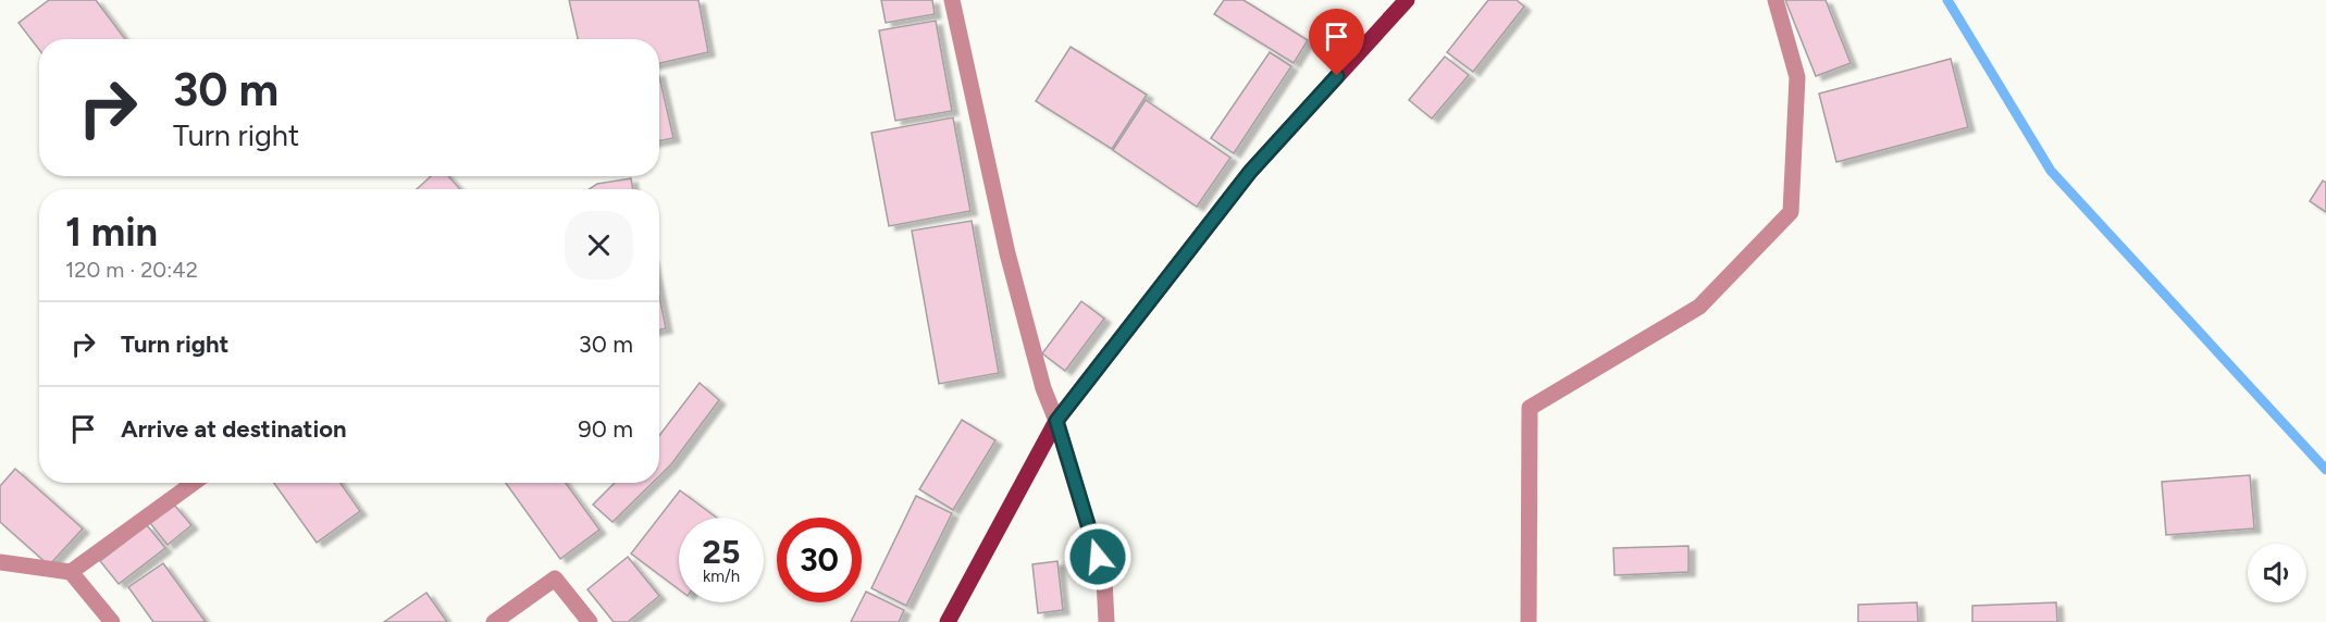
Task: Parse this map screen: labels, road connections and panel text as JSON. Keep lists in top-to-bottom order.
{
  "page": {
    "turn": ["30 m", "Turn right"],
    "heading": ["1 min", "120 m · 20:42"],
    "list": [
      {
        "name": "Turn right",
        "value": "30 m"
      },
      {
        "name": "Arrive at destination",
        "value": "90 m"
      }
    ],
    "speed": "25 km/h",
    "limit": "30"
  }
}
